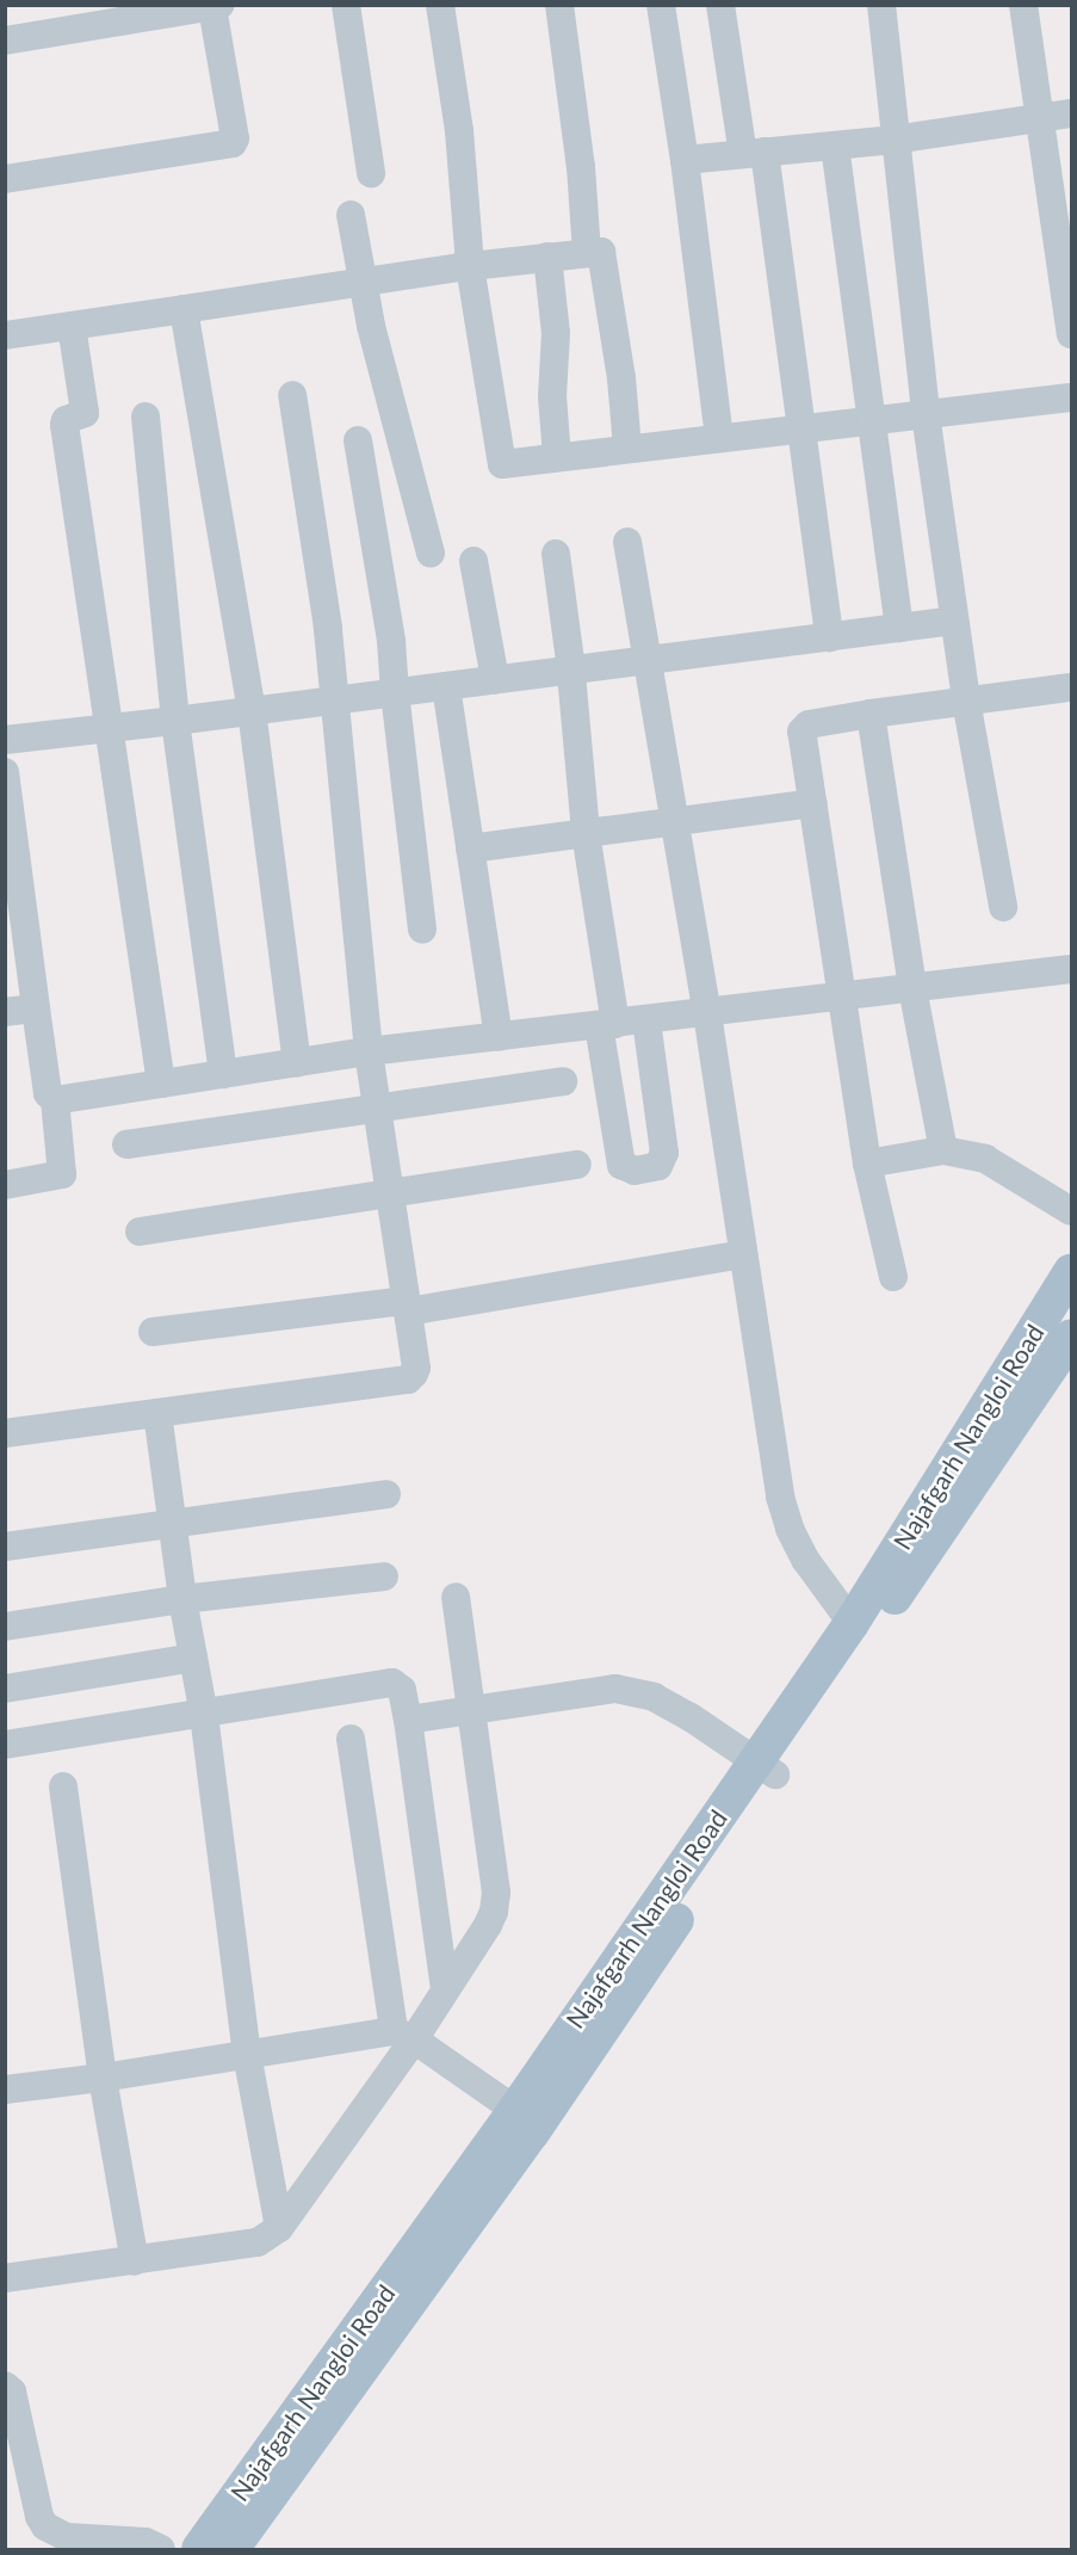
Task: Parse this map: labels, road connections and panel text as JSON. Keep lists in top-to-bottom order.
{
  "streets": {
    "main road": ["Najafgarh Nangloi Road"]
  }
}
